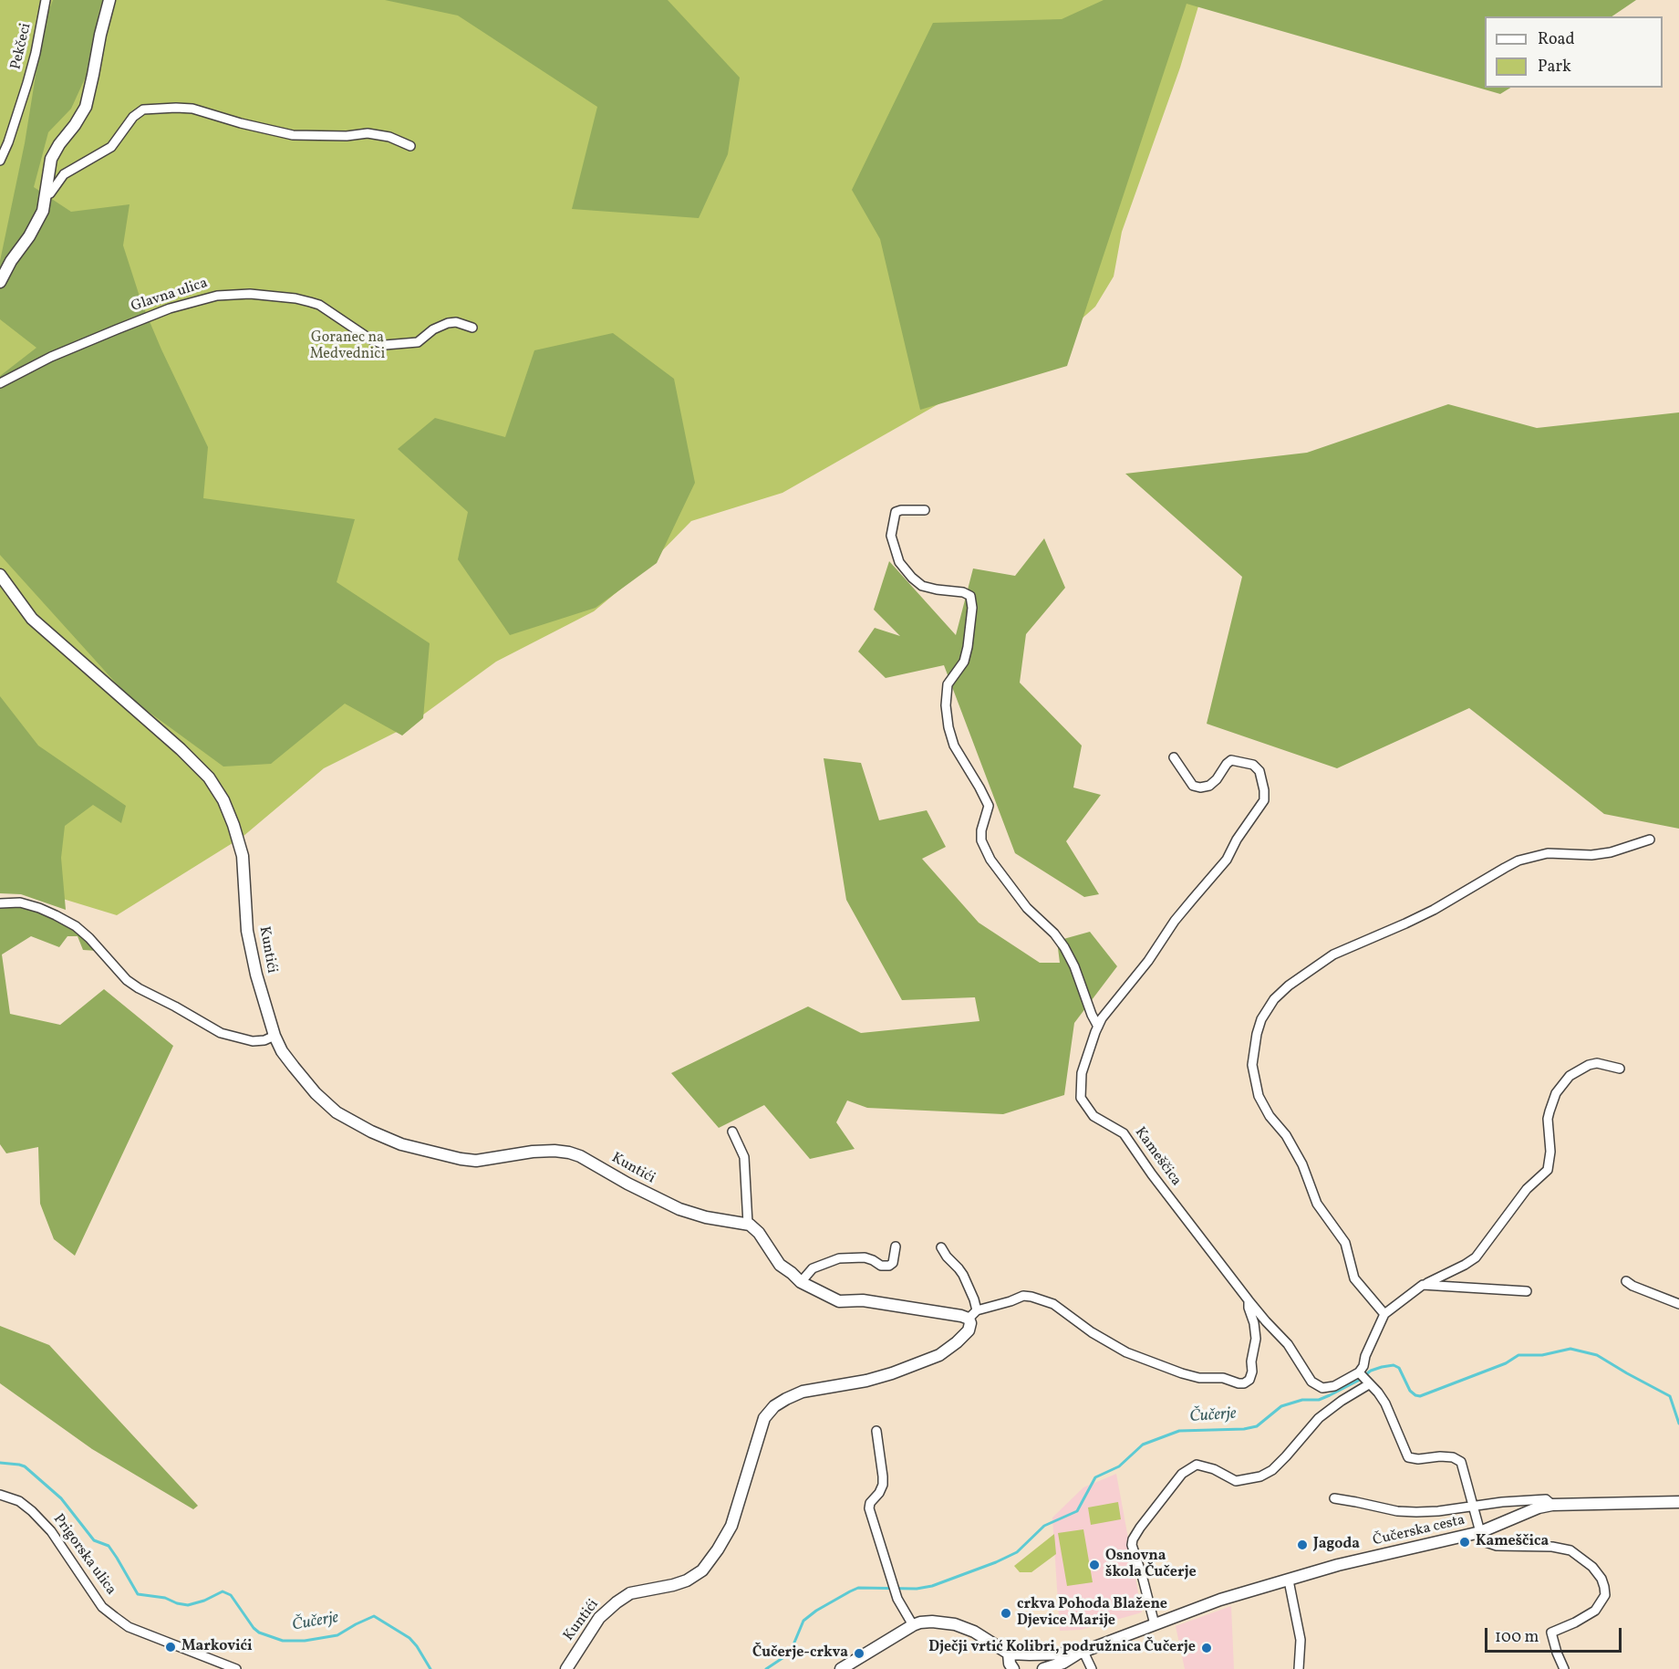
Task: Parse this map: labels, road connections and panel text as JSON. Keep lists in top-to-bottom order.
{
  "streets": {
    "street": [
      "Pekčeci",
      "Glavna ulica",
      "Kuntići",
      "Kameščica",
      "Čučerska cesta",
      "Prigorska ulica"
    ]
  },
  "crossings": [
    ["Kuntići", "Kameščica"]
  ],
  "water": ["Čučerje"],
  "parks": ["Goranec na Medvednici"],
  "places": [
    "Kameščica",
    "Jagoda",
    "Osnovna škola Čučerje",
    "crkva Pohoda Blažene Djevice Marije",
    "Markovići",
    "Dječji vrtić Kolibri, podružnica Čučerje",
    "Čučerje-crkva"
  ],
  "legend": ["Road", "Park"],
  "scale_bar": "100 m"
}
